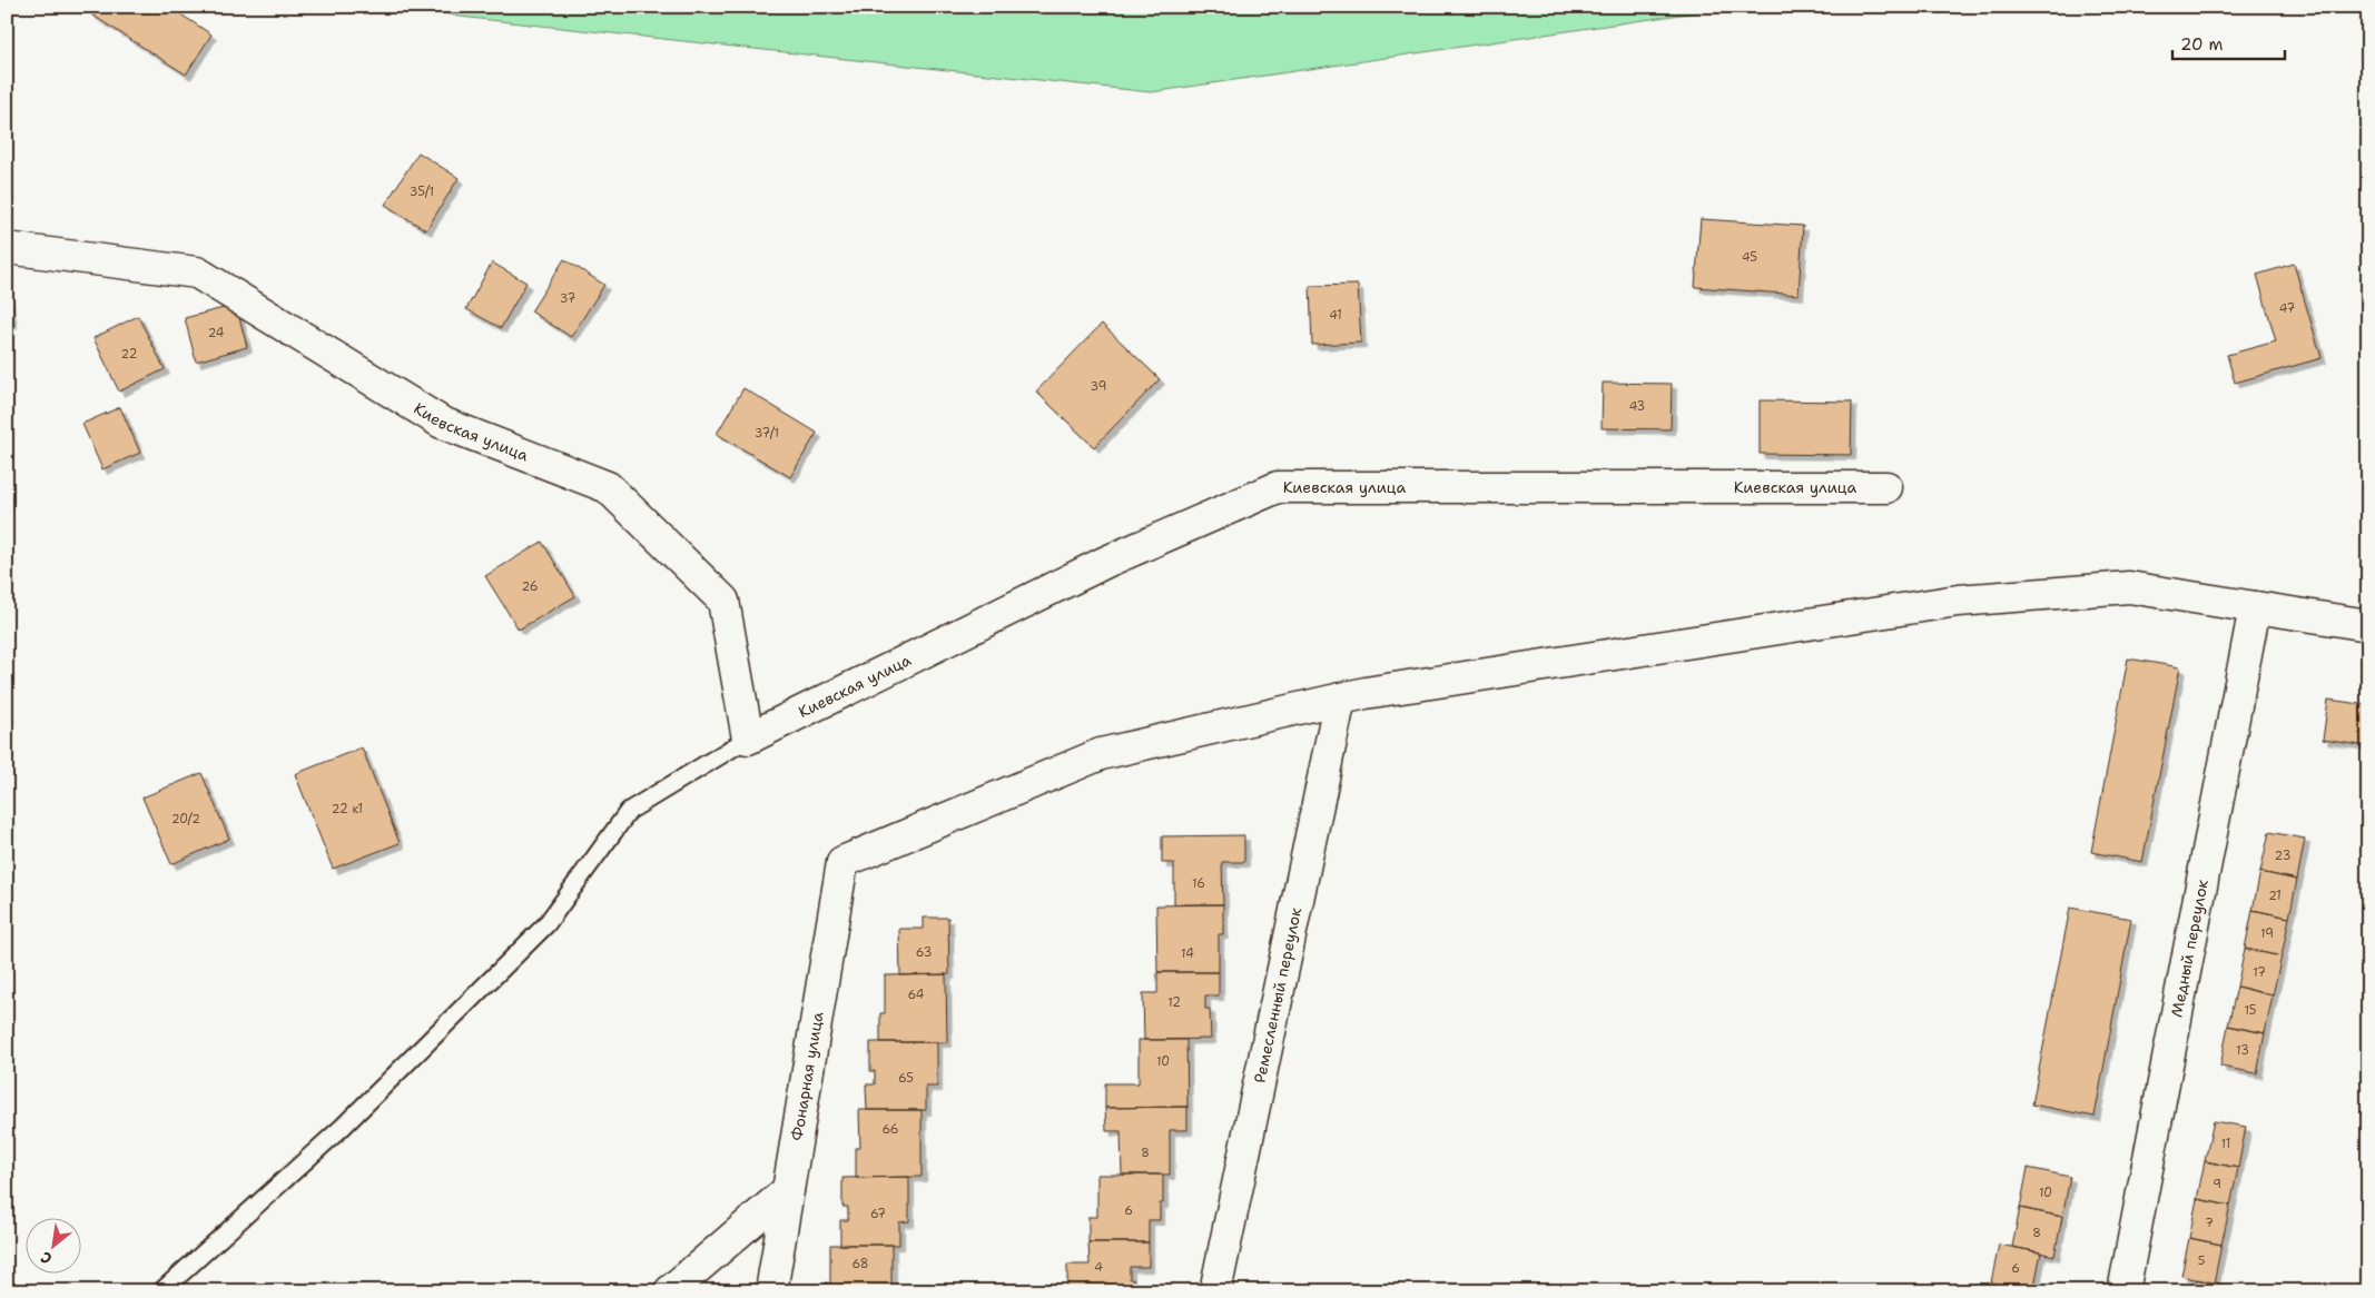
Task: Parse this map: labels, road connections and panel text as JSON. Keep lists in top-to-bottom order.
{
  "streets": {
    "street": [
      "Киевская улица",
      "Медный переулок",
      "Ремесленный переулок",
      "Фонарная улица"
    ]
  },
  "crossings": [
    ["Ремесленный переулок", "Фонарная улица"]
  ],
  "house_numbers": [
    "35/1",
    "45",
    "37",
    "47",
    "41",
    "24",
    "22",
    "39",
    "43",
    "37/1",
    "26",
    "22 к1",
    "20/2",
    "23",
    "16",
    "21",
    "19",
    "63",
    "14",
    "17",
    "64",
    "12",
    "15",
    "13",
    "10",
    "65",
    "66",
    "11",
    "8",
    "9",
    "10",
    "6",
    "67",
    "7",
    "8",
    "5",
    "68",
    "4",
    "6"
  ],
  "scale_bar": "20 m",
  "north": "bottom left"
}
